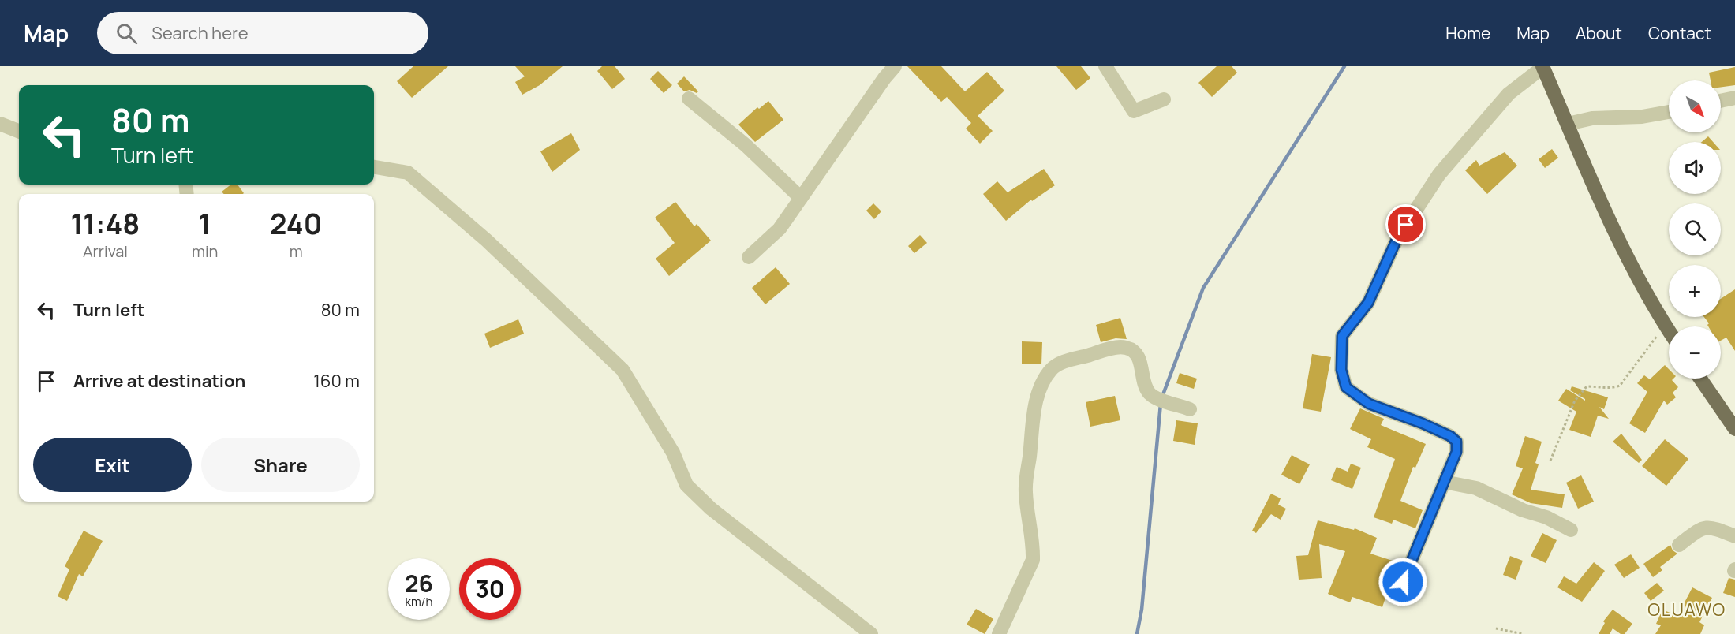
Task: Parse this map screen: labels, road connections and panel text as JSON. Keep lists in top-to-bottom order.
{
  "districts": ["OLUAWO"],
  "north": "bottom right",
  "page": {
    "header": "Map",
    "search": "Search here",
    "nav": [
      "Home",
      "Map",
      "About",
      "Contact"
    ],
    "map_buttons": ["+", "−"],
    "turn": ["80 m", "Turn left"],
    "eta": [
      "11:48",
      "Arrival",
      "1",
      "min",
      "240",
      "m"
    ],
    "list": [
      {
        "name": "Turn left",
        "value": "80 m"
      },
      {
        "name": "Arrive at destination",
        "value": "160 m"
      }
    ],
    "buttons": ["Exit", "Share"],
    "speed": "26 km/h",
    "limit": "30"
  }
}
